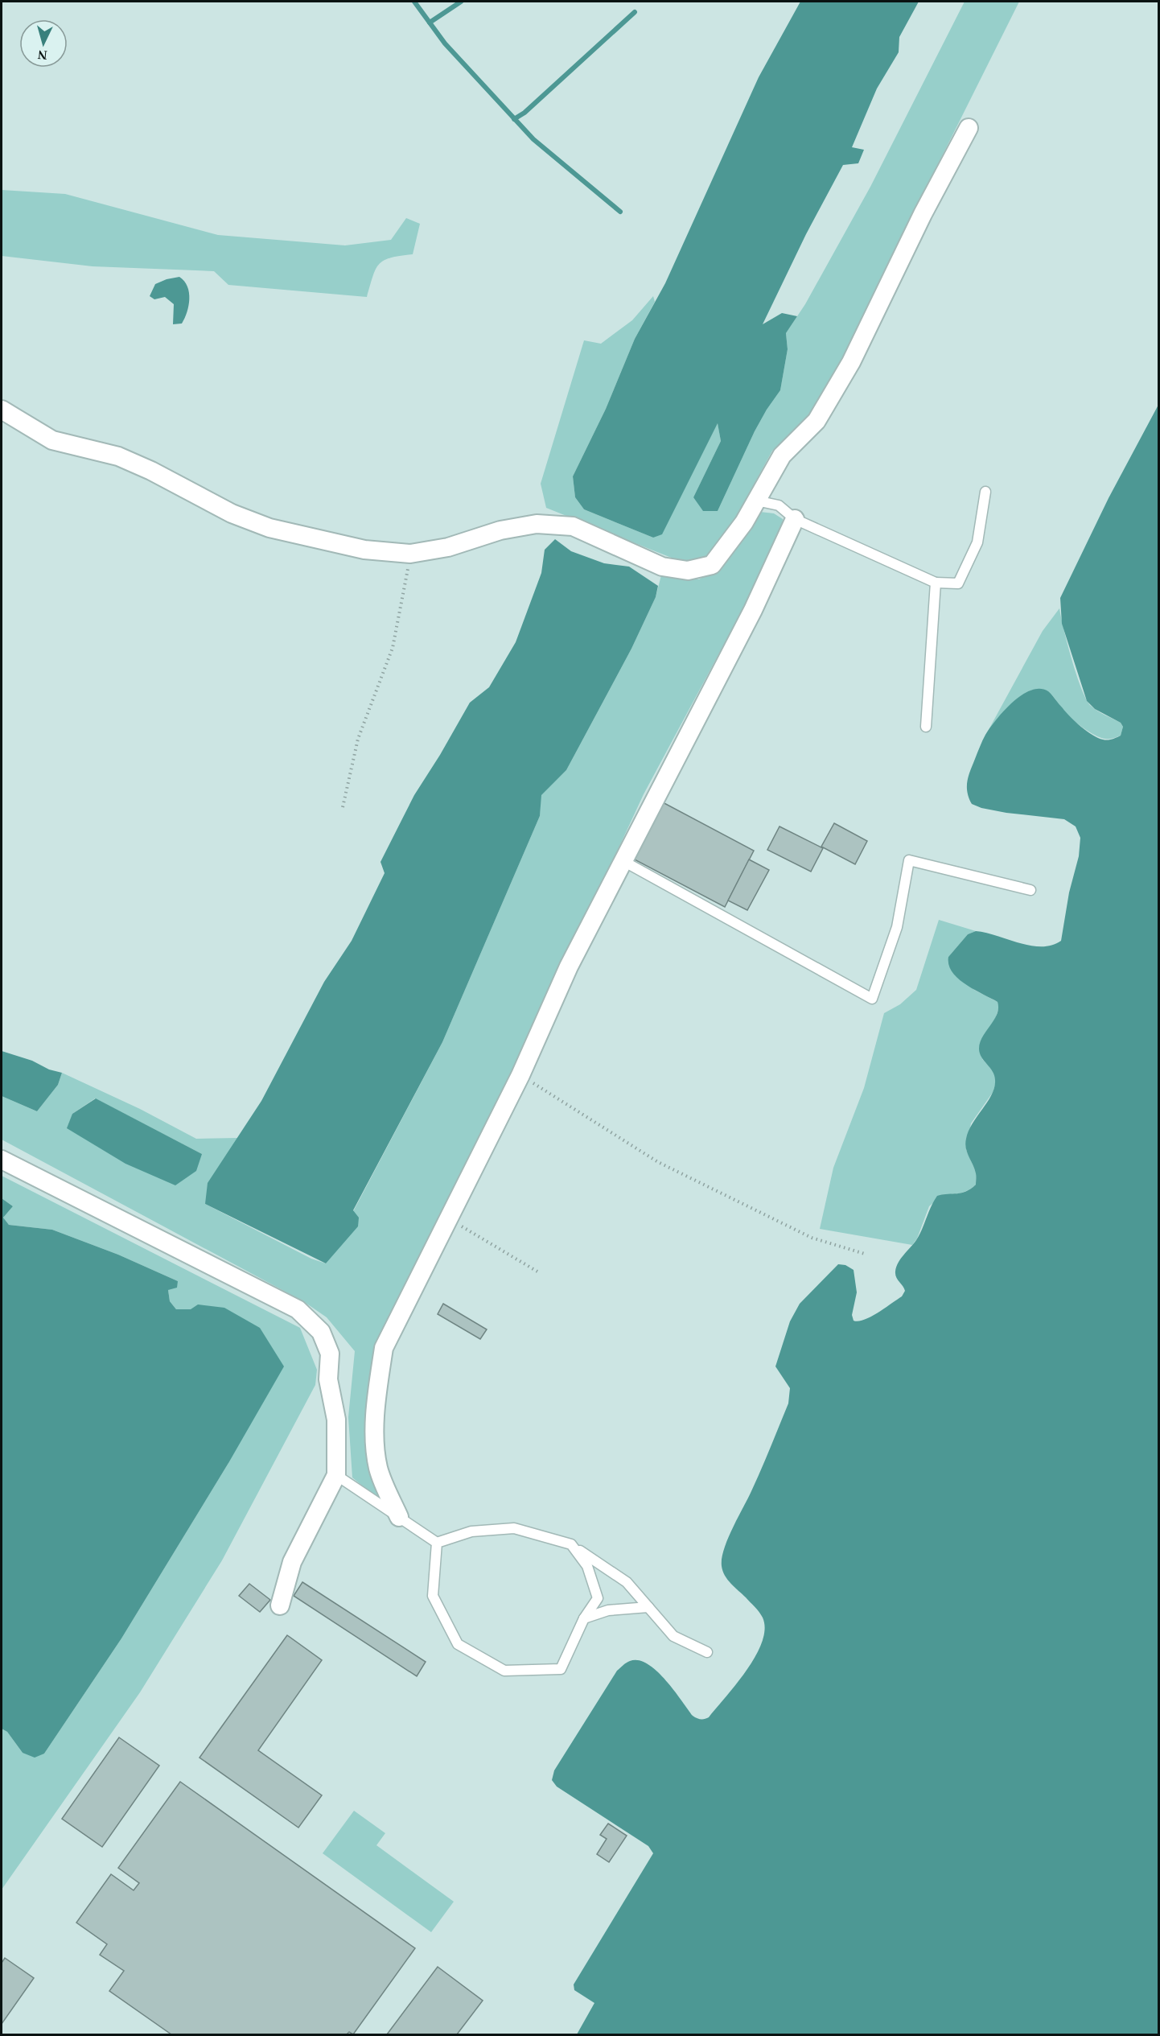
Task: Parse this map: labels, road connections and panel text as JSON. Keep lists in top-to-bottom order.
{
  "north": "bottom"
}
